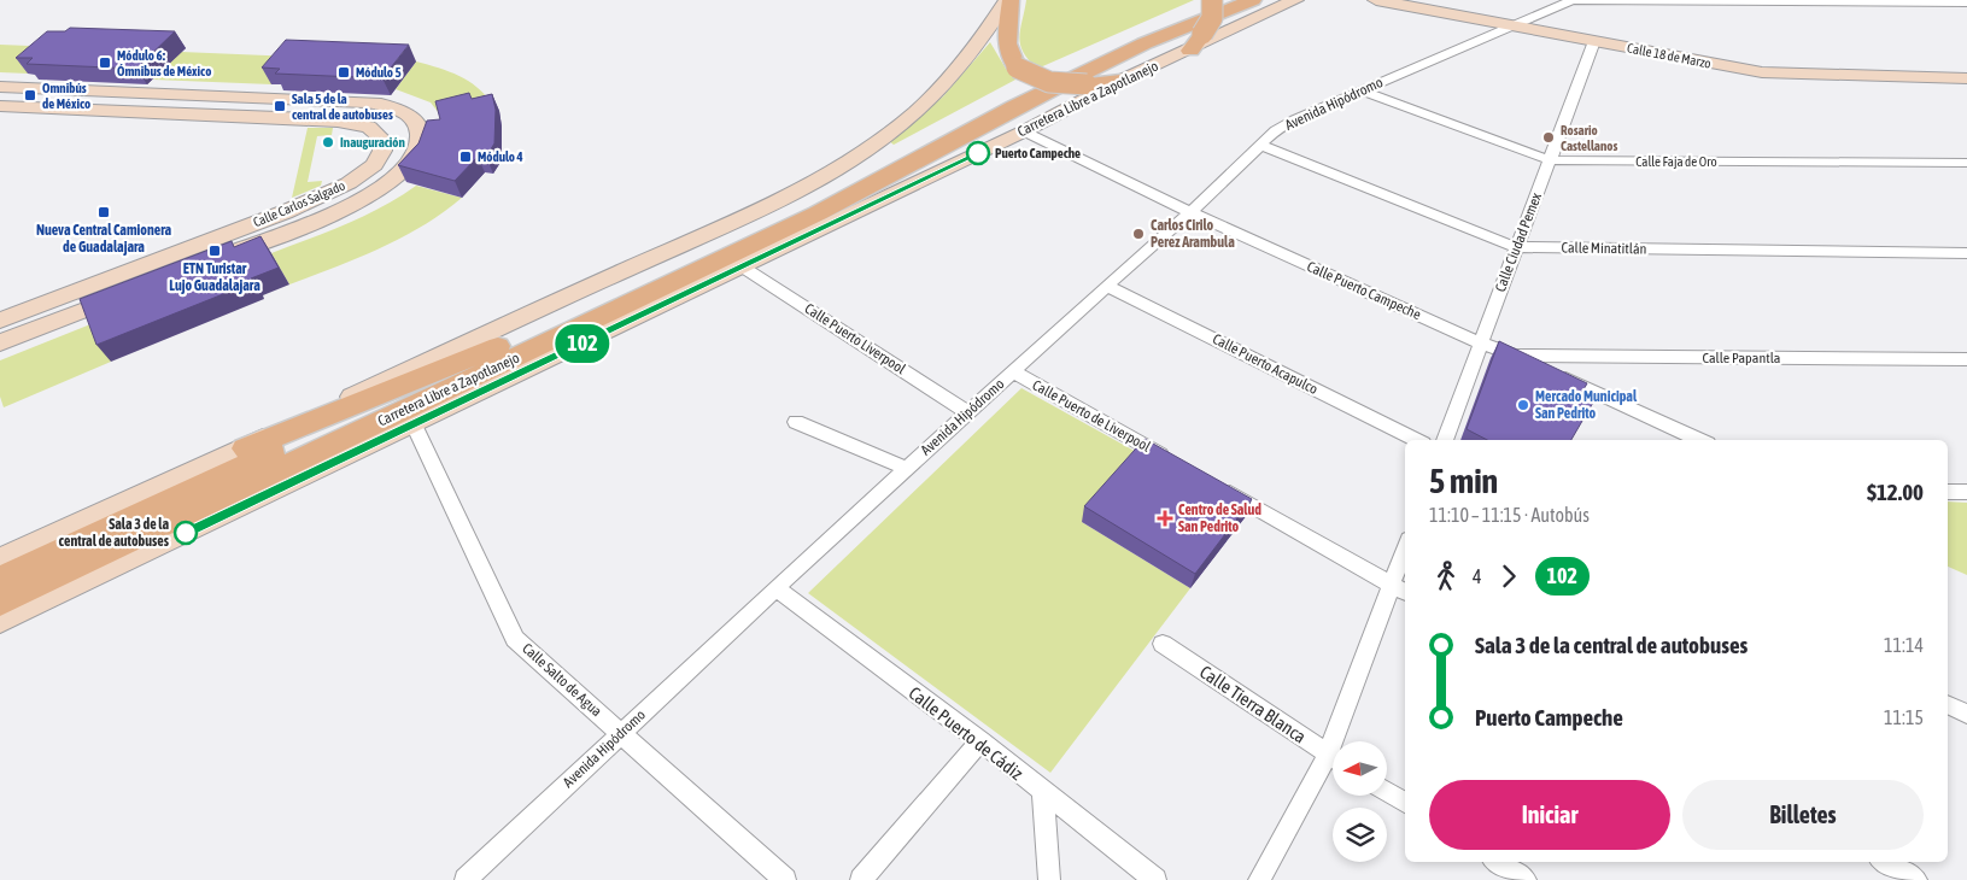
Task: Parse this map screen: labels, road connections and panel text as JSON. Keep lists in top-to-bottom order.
{
  "streets": {
    "main road": ["Calle 18 de Marzo", "Carretera Libre a Zapotlanejo", "Calle Carlos Salgado"],
    "street": [
      "Avenida Hipódromo",
      "Calle Faja de Oro",
      "Calle Ciudad Pemex",
      "Calle Minatitlán",
      "Calle Puerto Campeche",
      "Calle Puerto Liverpool",
      "Calle Papantla",
      "Calle Puerto Acapulco",
      "Calle Puerto de Liverpool",
      "Calle Salto de Agua",
      "Calle Tierra Blanca",
      "Calle Puerto de Cádiz"
    ]
  },
  "crossings": [
    ["Calle 18 de Marzo", "Avenida Hipódromo"],
    ["Calle 18 de Marzo", "Calle Ciudad Pemex"],
    ["Carretera Libre a Zapotlanejo", "Calle Puerto Campeche"],
    ["Carretera Libre a Zapotlanejo", "Calle Puerto Liverpool"],
    ["Carretera Libre a Zapotlanejo", "Calle Salto de Agua"],
    ["Avenida Hipódromo", "Calle Faja de Oro"],
    ["Avenida Hipódromo", "Calle Minatitlán"],
    ["Avenida Hipódromo", "Calle Puerto Campeche"],
    ["Avenida Hipódromo", "Calle Puerto Liverpool"],
    ["Avenida Hipódromo", "Calle Puerto Acapulco"],
    ["Avenida Hipódromo", "Calle Puerto de Liverpool"],
    ["Avenida Hipódromo", "Calle Salto de Agua"],
    ["Avenida Hipódromo", "Calle Puerto de Cádiz"],
    ["Calle Faja de Oro", "Calle Ciudad Pemex"],
    ["Calle Ciudad Pemex", "Calle Minatitlán"],
    ["Calle Ciudad Pemex", "Calle Puerto Campeche"],
    ["Calle Puerto Campeche", "Calle Papantla"]
  ],
  "places": {
    "transit": [
      "Módulo 6: Ómnibus de México",
      "Módulo 5",
      "Omnibús de México",
      "Sala 5 de la central de autobuses",
      "Módulo 4",
      "Nueva Central Camionera de Guadalajara",
      "ETN Turistar Lujo Guadalajara"
    ],
    "other": [
      "Rosario Castellanos",
      "Inauguración",
      "Puerto Campeche",
      "Carlos Cirilo Perez Arambula",
      "Mercado Municipal San Pedrito",
      "Sala 3 de la central de autobuses"
    ],
    "health": ["Centro de Salud San Pedrito"]
  },
  "lines": ["bus line 102"],
  "north": "left",
  "page": {
    "on_map": "102",
    "heading": ["5 min", "11:10 – 11:15 · Autobús", "$12.00"],
    "legs": ["4", "102"],
    "list": [
      {
        "name": "Sala 3 de la central de autobuses",
        "value": "11:14"
      },
      {
        "name": "Puerto Campeche",
        "value": "11:15"
      }
    ],
    "buttons": ["Iniciar", "Billetes"]
  }
}
